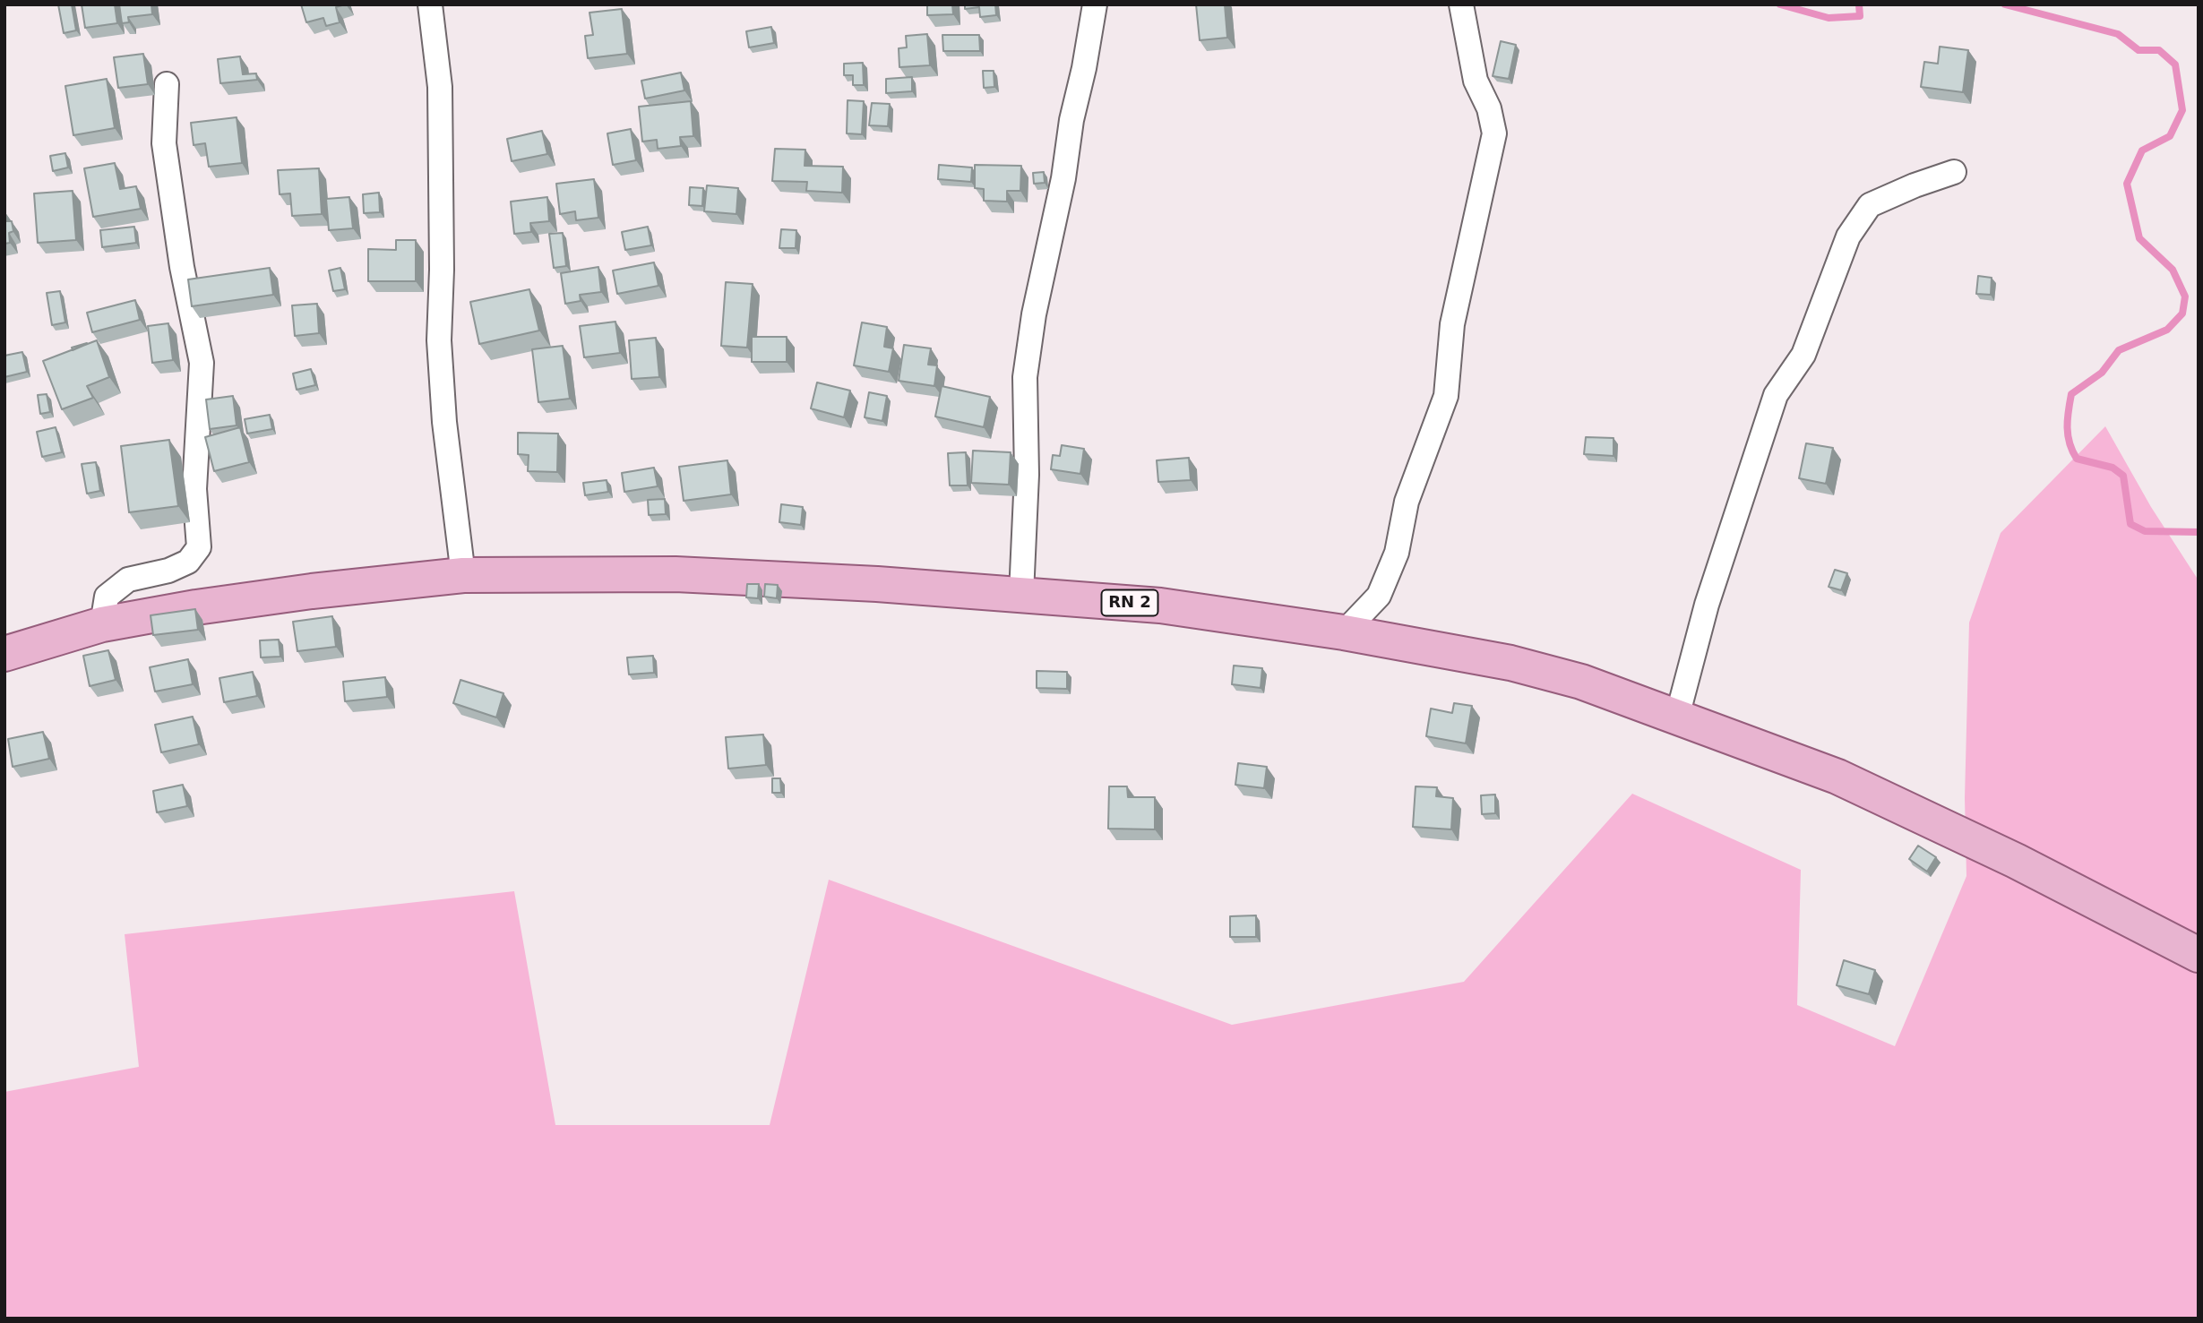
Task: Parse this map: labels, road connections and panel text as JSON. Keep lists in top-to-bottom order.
{
  "streets": {
    "main road": ["RN 2"]
  }
}
